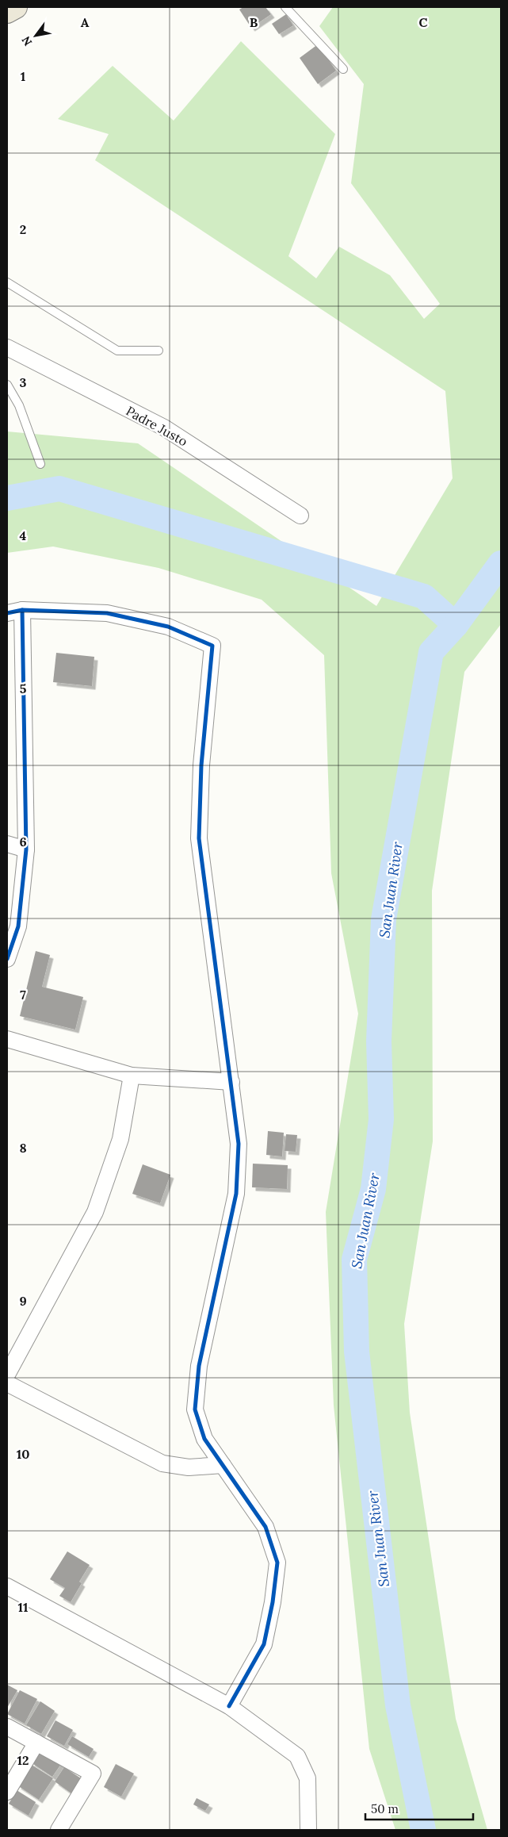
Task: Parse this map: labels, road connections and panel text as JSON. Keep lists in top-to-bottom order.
{
  "streets": {
    "street": ["Padre Justo"]
  },
  "water": ["San Juan River"],
  "scale_bar": "50 m",
  "north": "bottom left",
  "grid": {
    "columns": ["A", "B", "C"],
    "rows": [
      "1",
      "2",
      "3",
      "4",
      "5",
      "6",
      "7",
      "8",
      "9",
      "10",
      "11",
      "12"
    ]
  }
}
